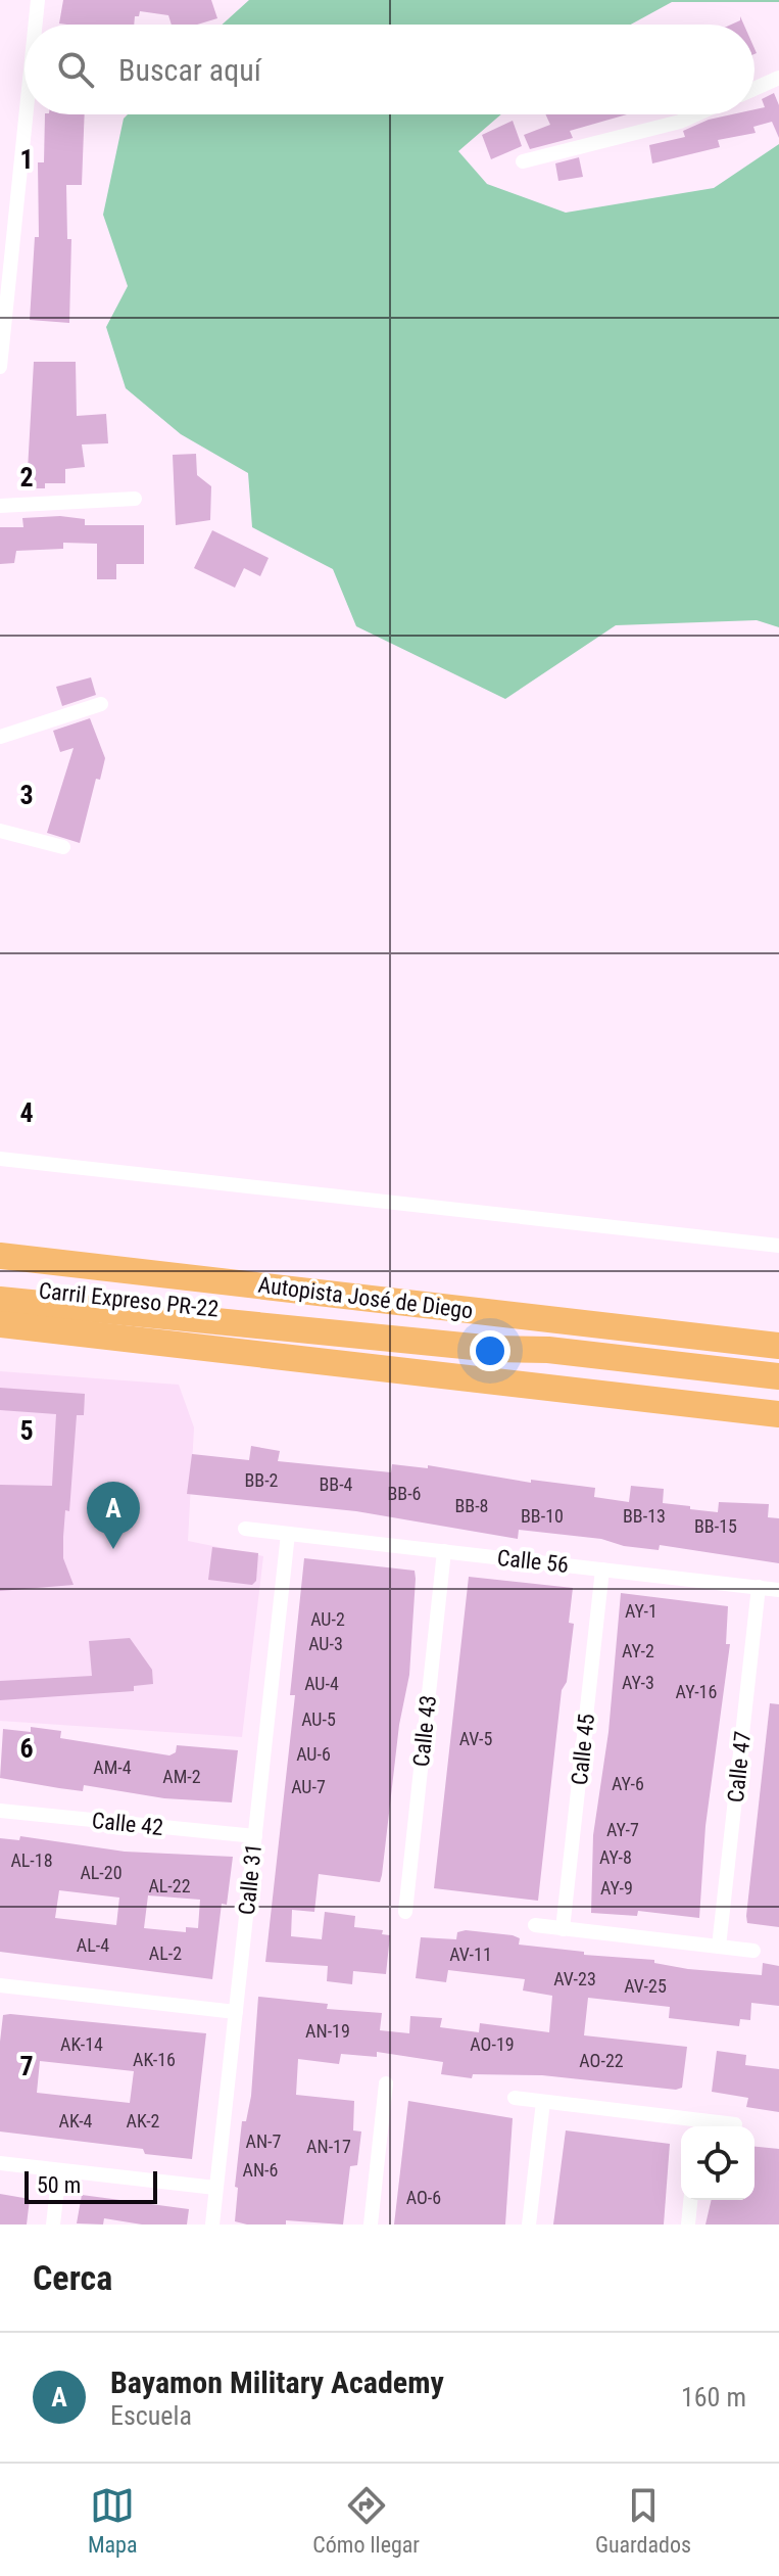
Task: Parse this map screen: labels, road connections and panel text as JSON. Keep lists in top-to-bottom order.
{
  "streets": {
    "highway": ["Autopista José de Diego", "Carril Expreso PR-22"],
    "street": [
      "Calle 56",
      "Calle 43",
      "Calle 45",
      "Calle 47",
      "Calle 42",
      "Calle 31"
    ]
  },
  "crossings": [
    ["Calle 56", "Calle 43"],
    ["Calle 56", "Calle 45"],
    ["Calle 56", "Calle 47"],
    ["Calle 56", "Calle 31"],
    ["Calle 42", "Calle 31"]
  ],
  "house_numbers": [
    "BB-2",
    "BB-4",
    "BB-6",
    "BB-8",
    "BB-10",
    "BB-13",
    "BB-15",
    "AY-1",
    "AU-2",
    "AU-3",
    "AY-2",
    "AY-3",
    "AU-4",
    "AY-16",
    "AU-5",
    "AV-5",
    "AU-6",
    "AM-4",
    "AM-2",
    "AY-6",
    "AU-7",
    "AY-7",
    "AY-8",
    "AL-18",
    "AL-20",
    "AL-22",
    "AY-9",
    "AL-4",
    "AL-2",
    "AV-11",
    "AV-23",
    "AV-25",
    "AN-19",
    "AK-14",
    "AO-19",
    "AK-16",
    "AO-22",
    "AK-4",
    "AK-2",
    "AN-7",
    "AN-17",
    "AN-6",
    "AO-6"
  ],
  "scale_bar": "50 m",
  "page": {
    "search": "Buscar aquí",
    "pins": "A",
    "scale": "50 m",
    "heading": "Cerca",
    "list": [
      {
        "mark": "A",
        "name": "Bayamon Military Academy",
        "note": "Escuela",
        "value": "160 m"
      }
    ],
    "nav": ["Mapa", "Cómo llegar", "Guardados"]
  },
  "grid": {
    "rows": [
      "1",
      "2",
      "3",
      "4",
      "5",
      "6",
      "7"
    ]
  }
}
